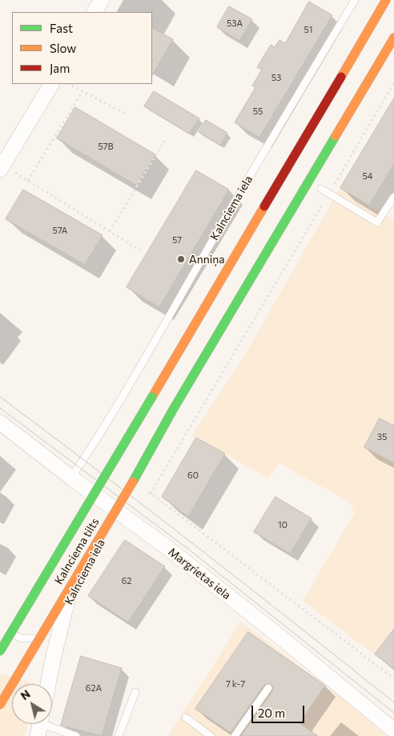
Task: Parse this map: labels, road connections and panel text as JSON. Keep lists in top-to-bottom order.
{
  "streets": {
    "main road": ["Kalnciema tilts"],
    "street": ["Kalnciema iela", "Margrietas iela"]
  },
  "crossings": [
    ["Kalnciema iela", "Margrietas iela"]
  ],
  "places": ["Anniņa"],
  "house_numbers": [
    "53A",
    "51",
    "53",
    "55",
    "57B",
    "54",
    "57A",
    "57",
    "35",
    "60",
    "10",
    "62",
    "7 k-7",
    "62A"
  ],
  "legend": ["Fast", "Slow", "Jam"],
  "scale_bar": "20 m",
  "north": "top left"
}
